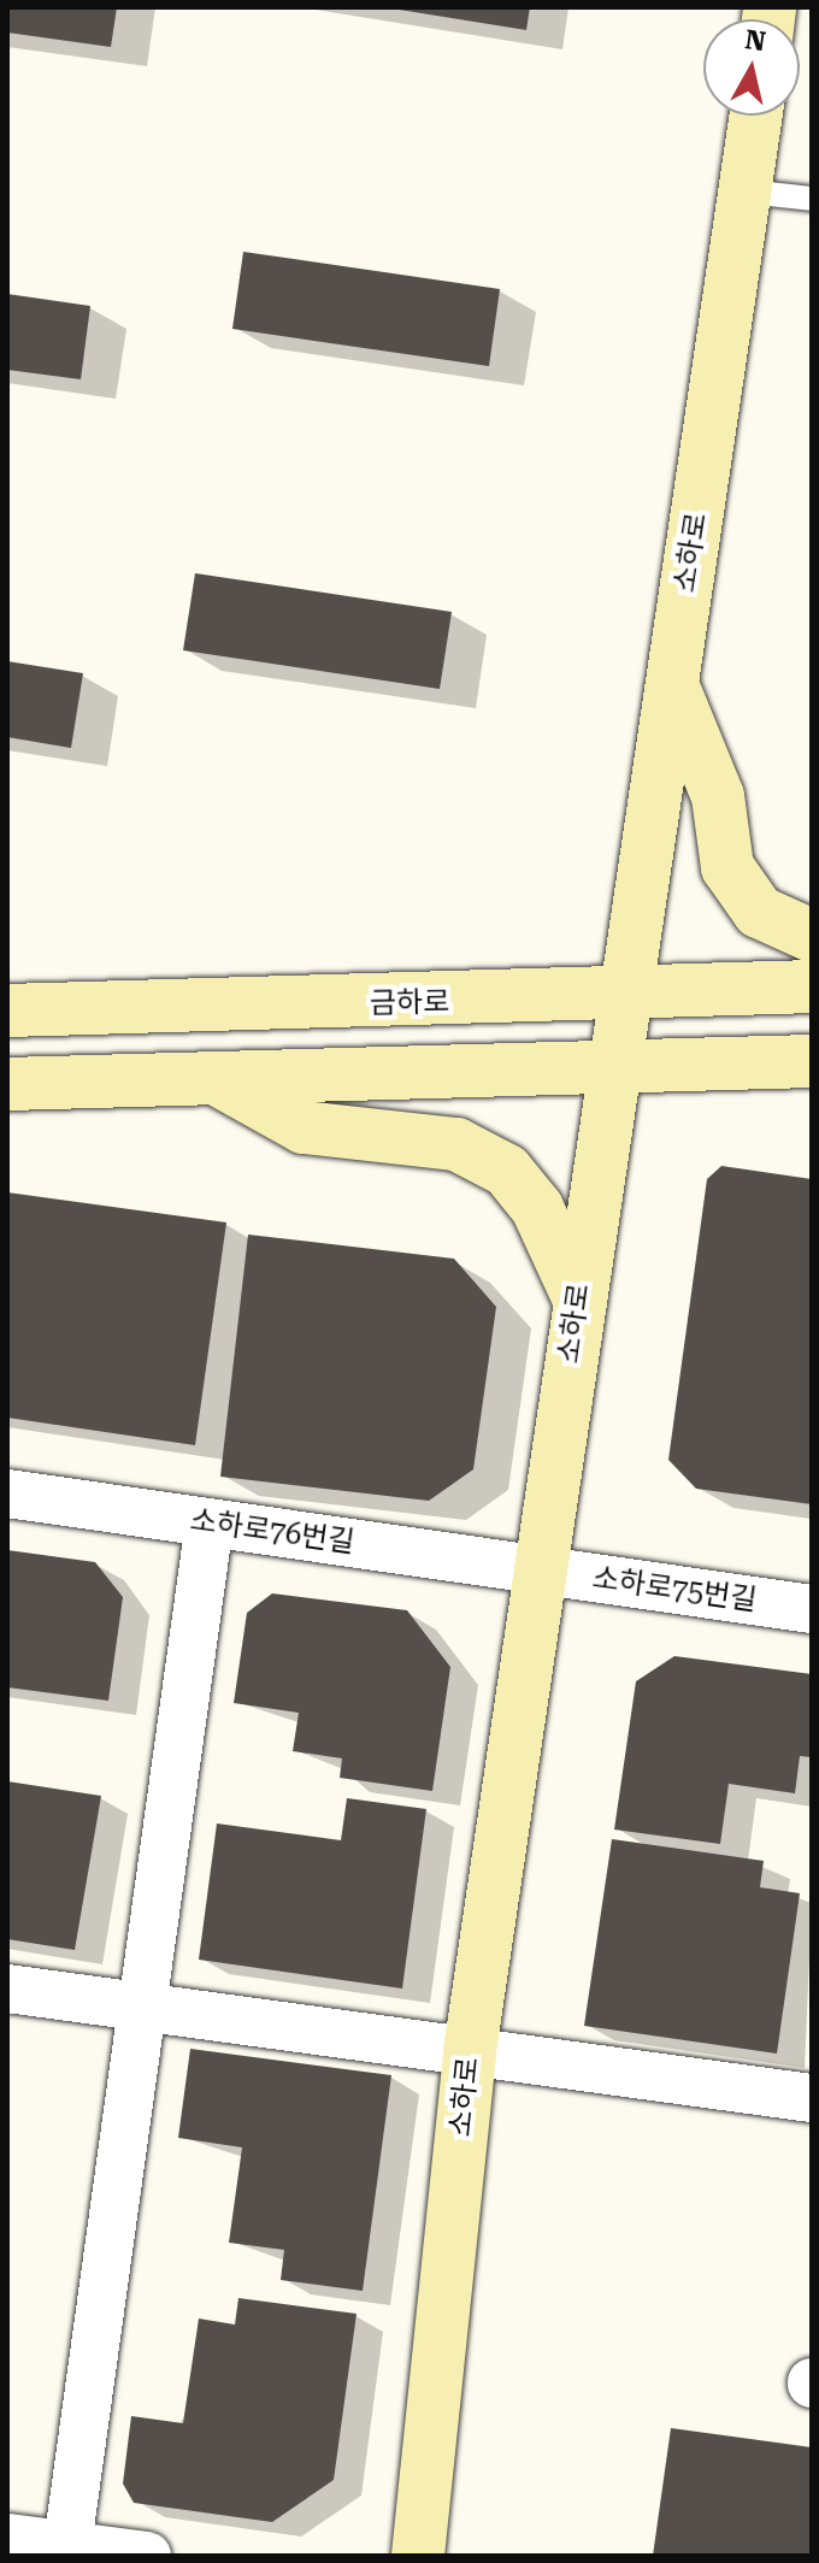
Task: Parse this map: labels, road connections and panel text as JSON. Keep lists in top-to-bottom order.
{
  "streets": {
    "street": [
      "소하로",
      "금하로",
      "소하로76번길",
      "소하로75번길"
    ]
  },
  "crossings": [
    ["소하로", "금하로"],
    ["소하로", "소하로76번길"],
    ["소하로", "소하로75번길"],
    ["소하로76번길", "소하로75번길"]
  ],
  "north": "top"
}
